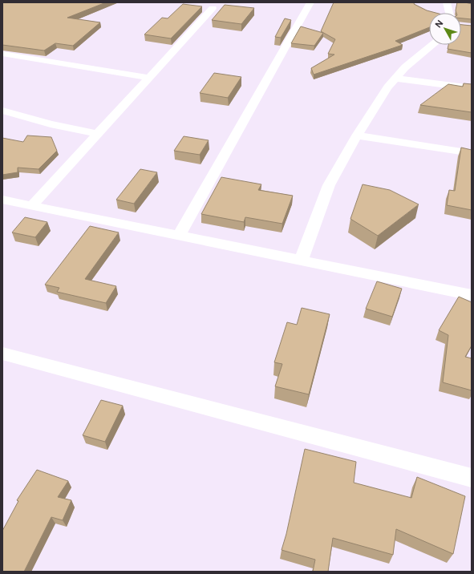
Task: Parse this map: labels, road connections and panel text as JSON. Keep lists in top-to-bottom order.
{
  "north": "top left"
}
